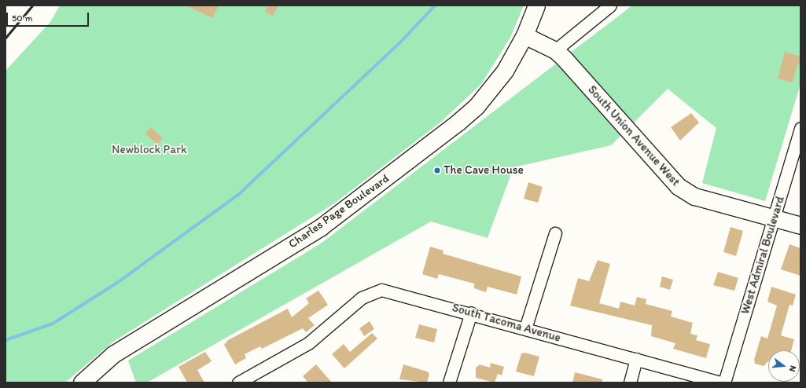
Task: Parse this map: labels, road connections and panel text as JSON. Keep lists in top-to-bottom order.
{
  "streets": {
    "main road": ["South Union Avenue West", "Charles Page Boulevard"],
    "street": ["West Admiral Boulevard", "South Tacoma Avenue"]
  },
  "crossings": [
    ["South Union Avenue West", "Charles Page Boulevard"],
    ["South Union Avenue West", "West Admiral Boulevard"]
  ],
  "parks": ["Newblock Park"],
  "places": ["The Cave House"],
  "scale_bar": "50 m",
  "north": "right"
}
